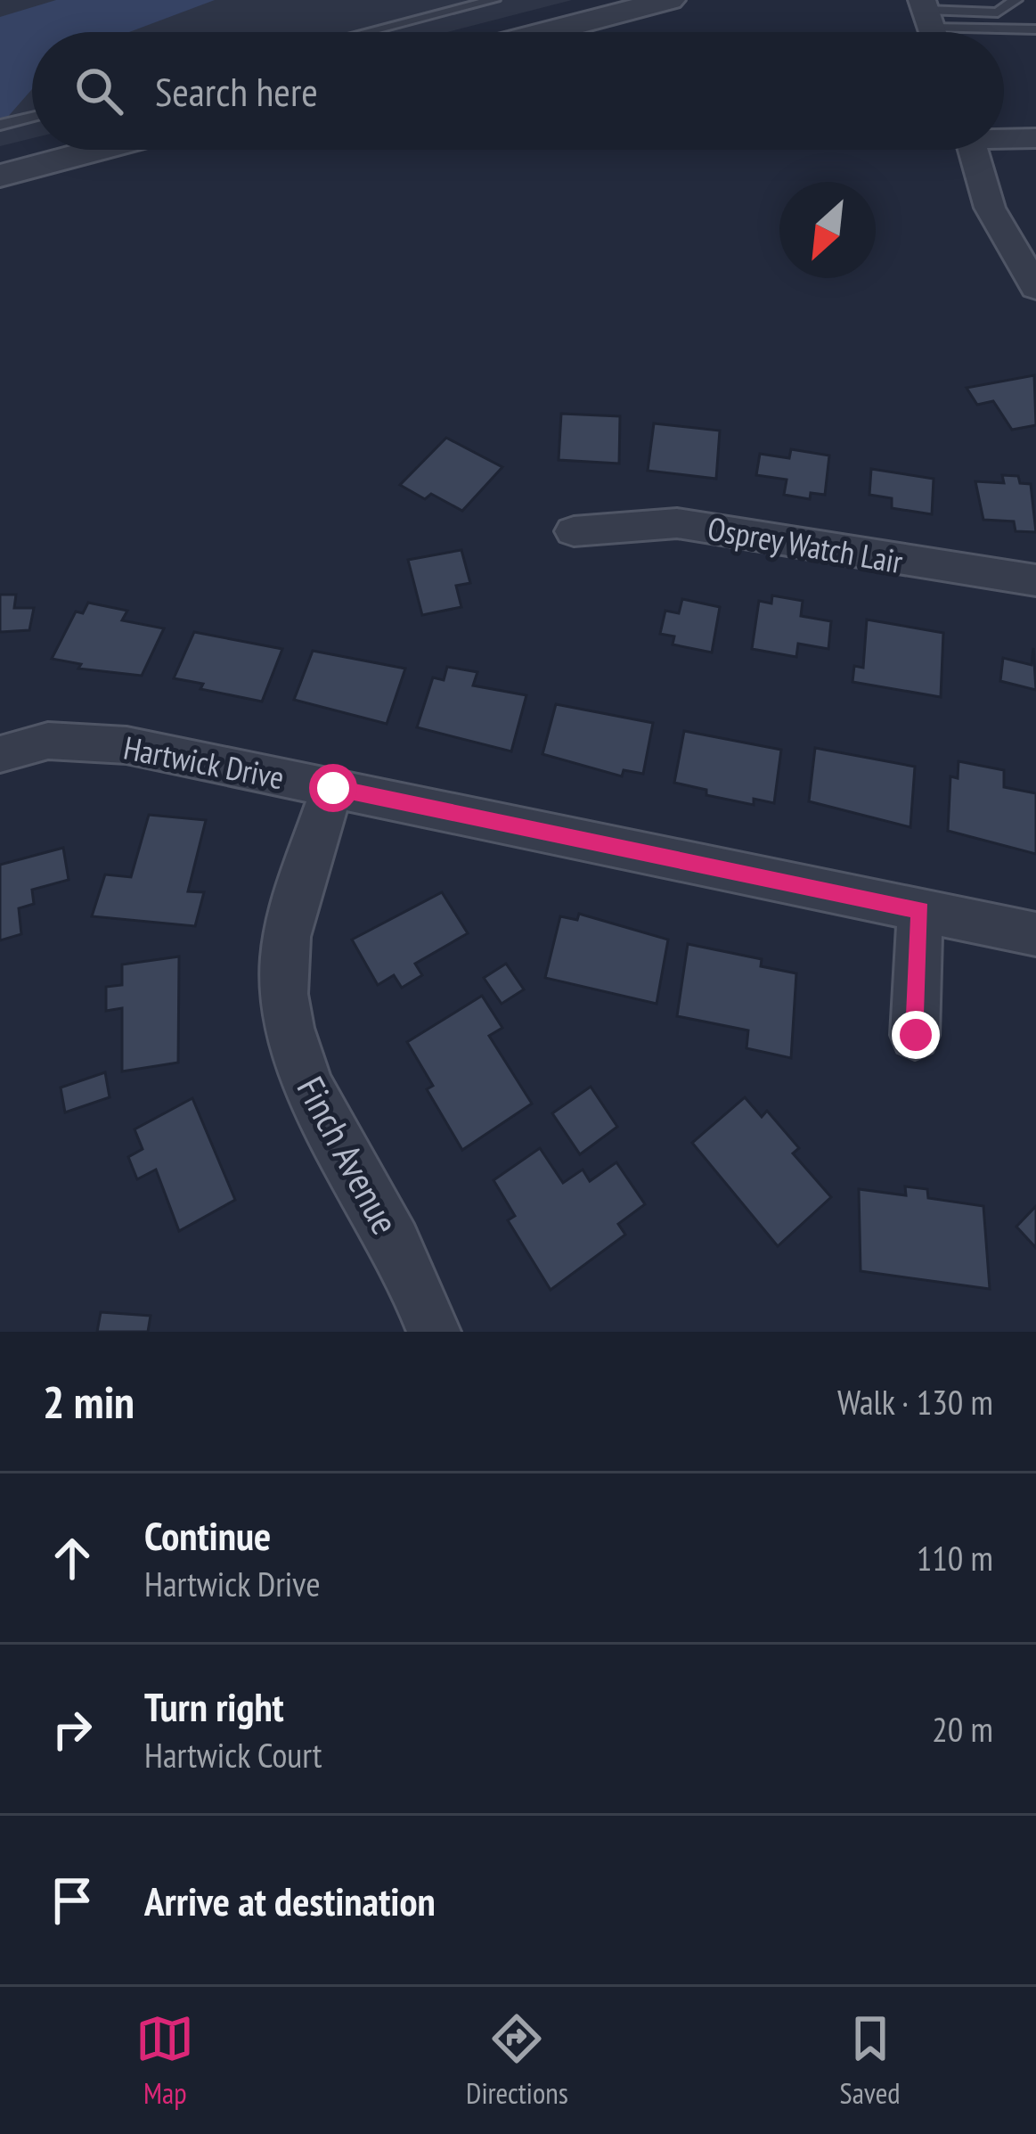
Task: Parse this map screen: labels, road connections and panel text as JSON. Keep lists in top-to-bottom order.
{
  "streets": {
    "street": ["Osprey Watch Lair", "Hartwick Drive", "Finch Avenue"]
  },
  "crossings": [
    ["Hartwick Drive", "Finch Avenue"]
  ],
  "north": "bottom left",
  "page": {
    "search": "Search here",
    "heading": ["2 min", "Walk · 130 m"],
    "list": [
      ["Continue", "Hartwick Drive", "110 m"],
      ["Turn right", "Hartwick Court", "20 m"],
      "Arrive at destination"
    ],
    "nav": ["Map", "Directions", "Saved"]
  }
}
